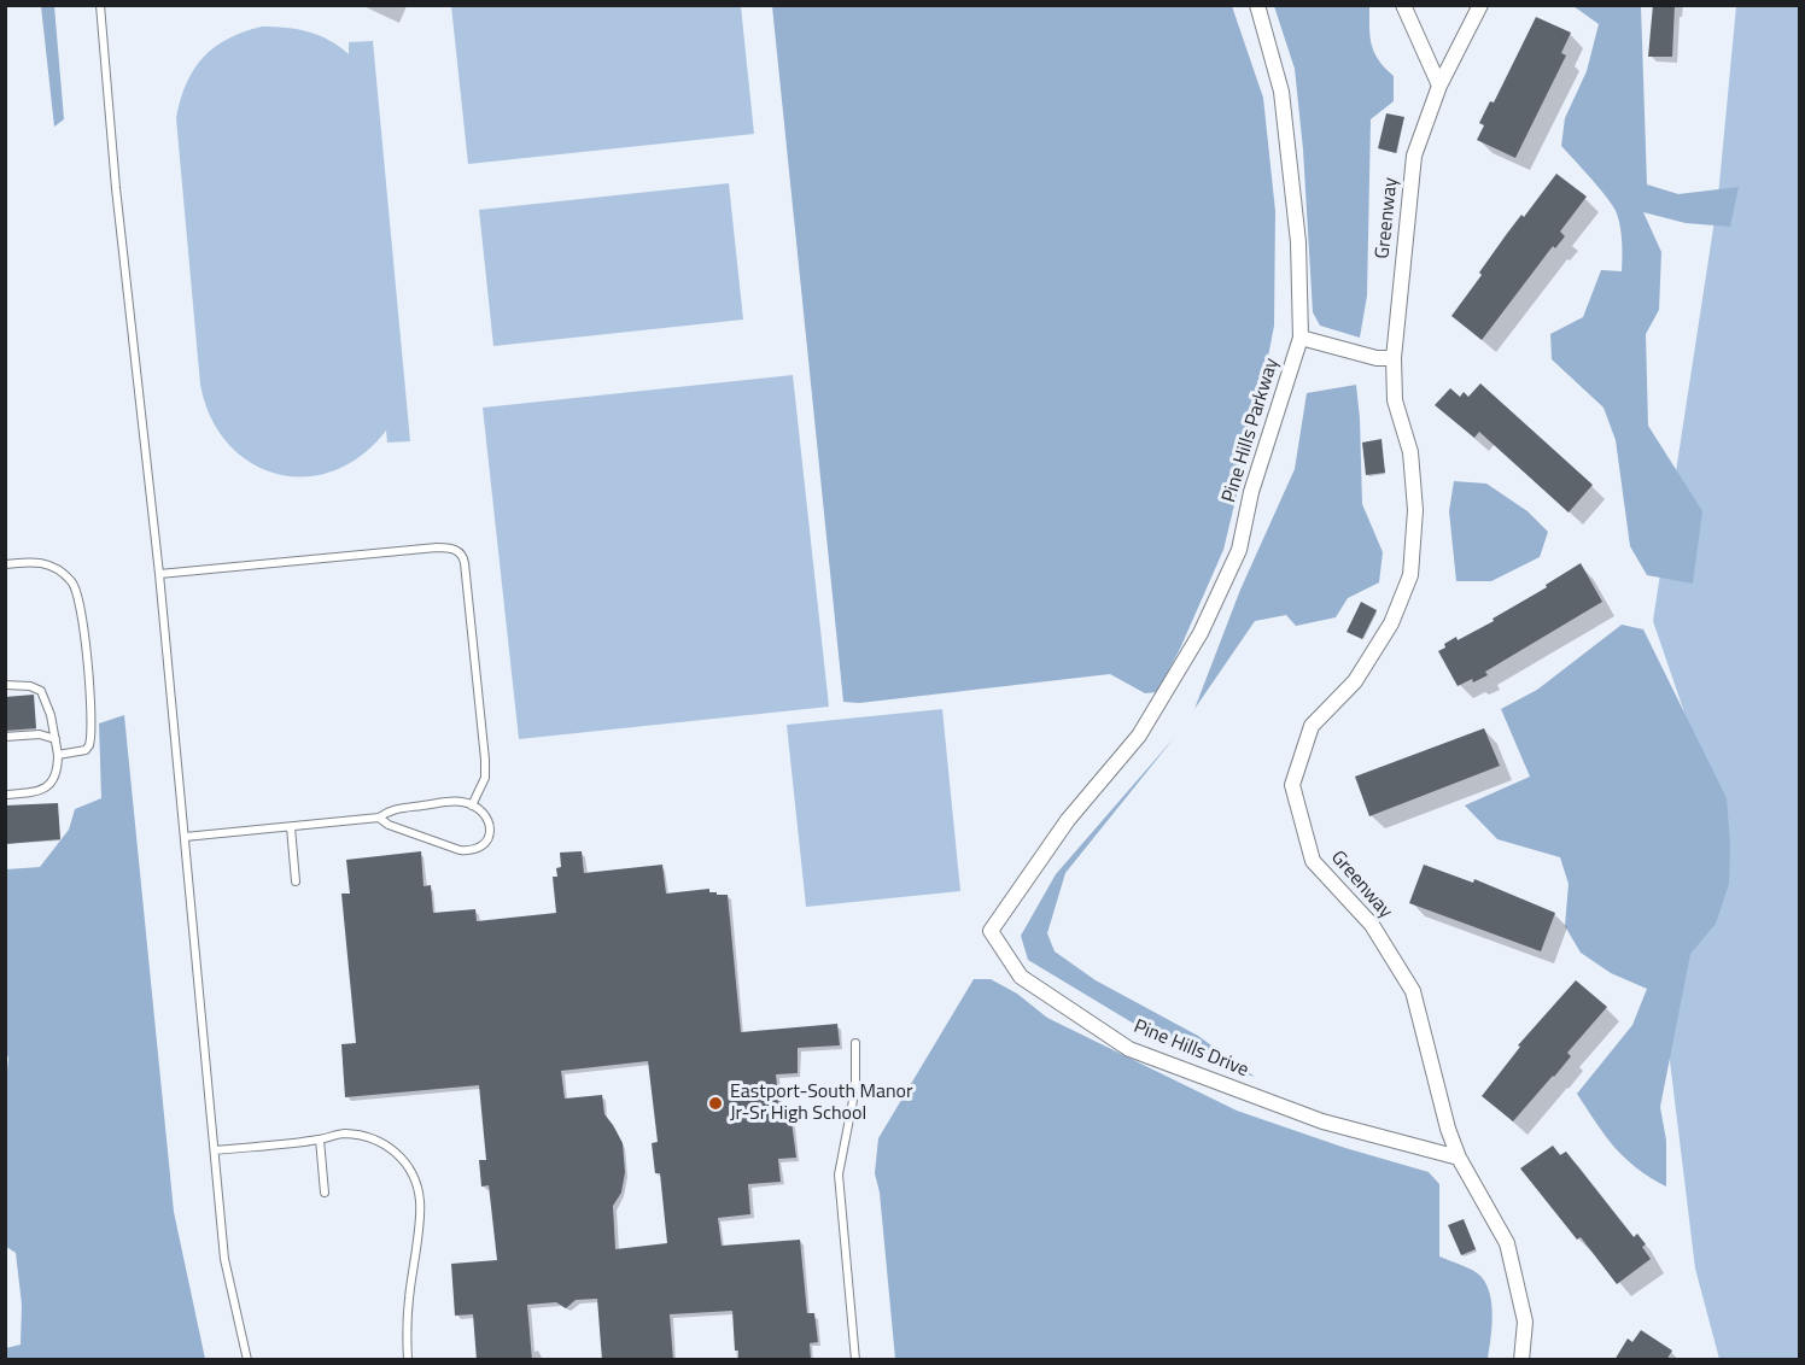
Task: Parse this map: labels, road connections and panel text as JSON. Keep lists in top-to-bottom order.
{
  "streets": {
    "street": ["Greenway", "Pine Hills Parkway", "Pine Hills Drive"]
  },
  "crossings": [
    ["Greenway", "Pine Hills Drive"],
    ["Pine Hills Parkway", "Pine Hills Drive"]
  ],
  "places": ["Eastport-South Manor Jr-Sr High School"]
}
